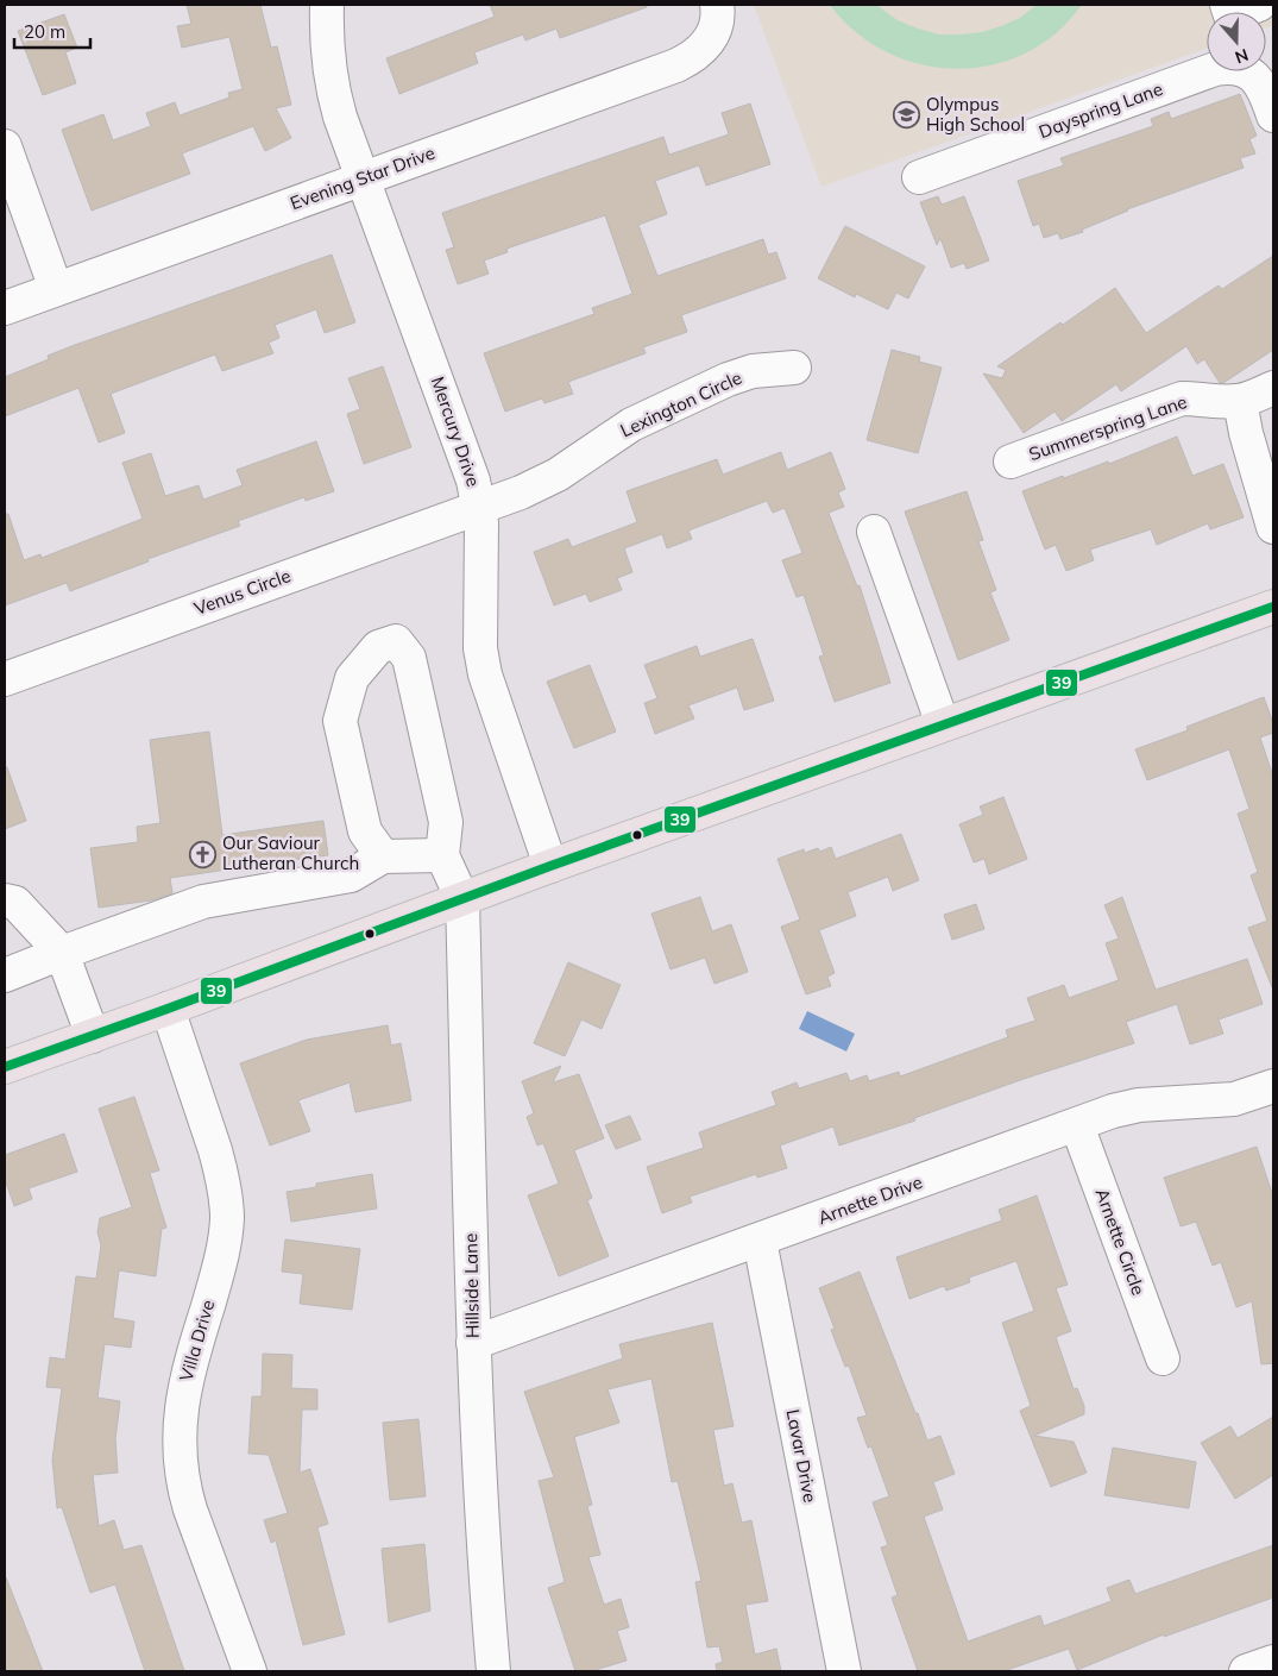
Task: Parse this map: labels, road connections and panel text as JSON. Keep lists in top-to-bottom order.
{
  "streets": {
    "street": [
      "Dayspring Lane",
      "Evening Star Drive",
      "Lexington Circle",
      "Summerspring Lane",
      "Mercury Drive",
      "Venus Circle",
      "Arnette Drive",
      "Arnette Circle",
      "Hillside Lane",
      "Villa Drive",
      "Lavar Drive"
    ]
  },
  "crossings": [
    ["Evening Star Drive", "Mercury Drive"],
    ["Lexington Circle", "Mercury Drive"],
    ["Lexington Circle", "Venus Circle"],
    ["Mercury Drive", "Venus Circle"],
    ["Arnette Drive", "Arnette Circle"],
    ["Arnette Drive", "Hillside Lane"],
    ["Arnette Drive", "Lavar Drive"]
  ],
  "places": {
    "school or university": ["Olympus High School"],
    "church": ["Our Saviour Lutheran Church"]
  },
  "lines": ["transit line 39"],
  "scale_bar": "20 m",
  "north": "bottom"
}
